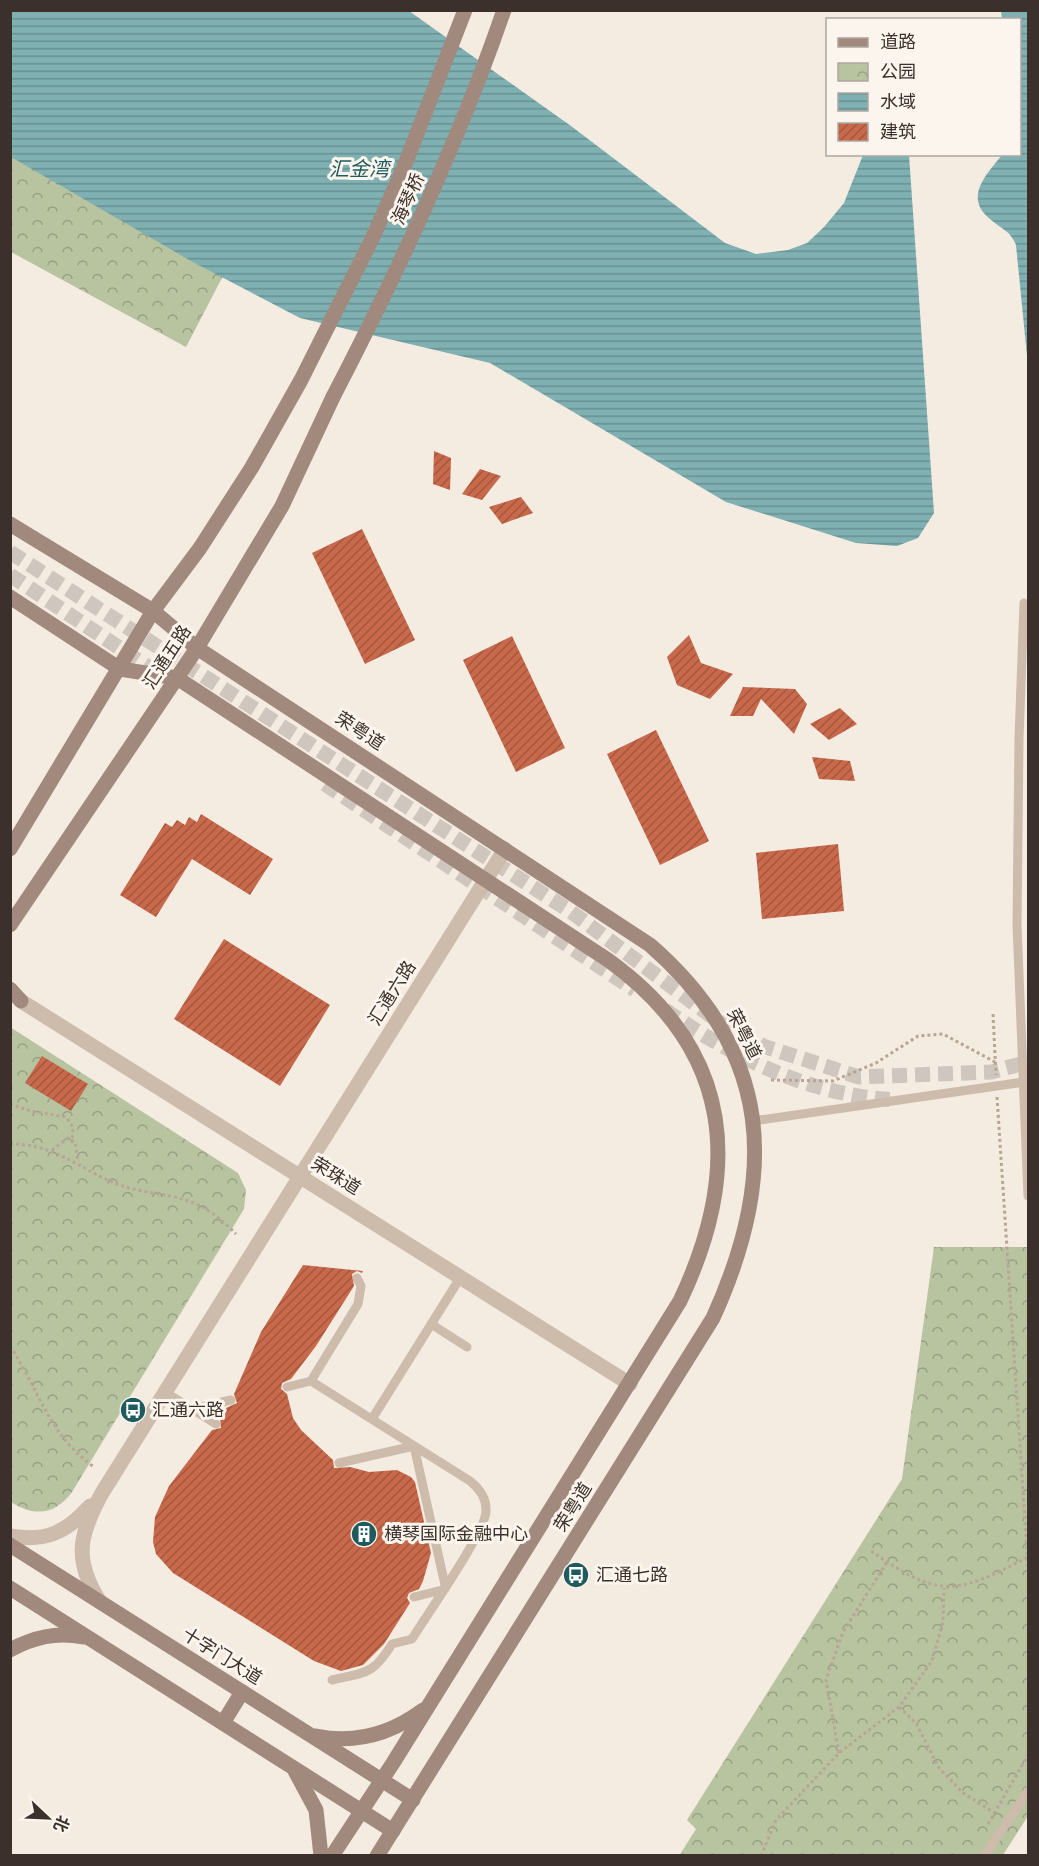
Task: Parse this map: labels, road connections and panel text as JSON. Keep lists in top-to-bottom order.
{
  "streets": {
    "street": [
      "海琴桥",
      "汇通五路",
      "荣粤道",
      "汇通六路",
      "荣珠道",
      "十字门大道"
    ]
  },
  "crossings": [
    ["海琴桥", "汇通五路"],
    ["汇通五路", "荣粤道"],
    ["荣粤道", "汇通六路"],
    ["荣粤道", "荣珠道"],
    ["荣粤道", "十字门大道"],
    ["汇通六路", "荣珠道"],
    ["汇通六路", "十字门大道"]
  ],
  "water": ["汇金湾"],
  "places": {
    "bus stop": ["汇通六路", "汇通七路"],
    "building": ["横琴国际金融中心"]
  },
  "legend": [
    "道路",
    "公园",
    "水域",
    "建筑"
  ],
  "north": "bottom right"
}
